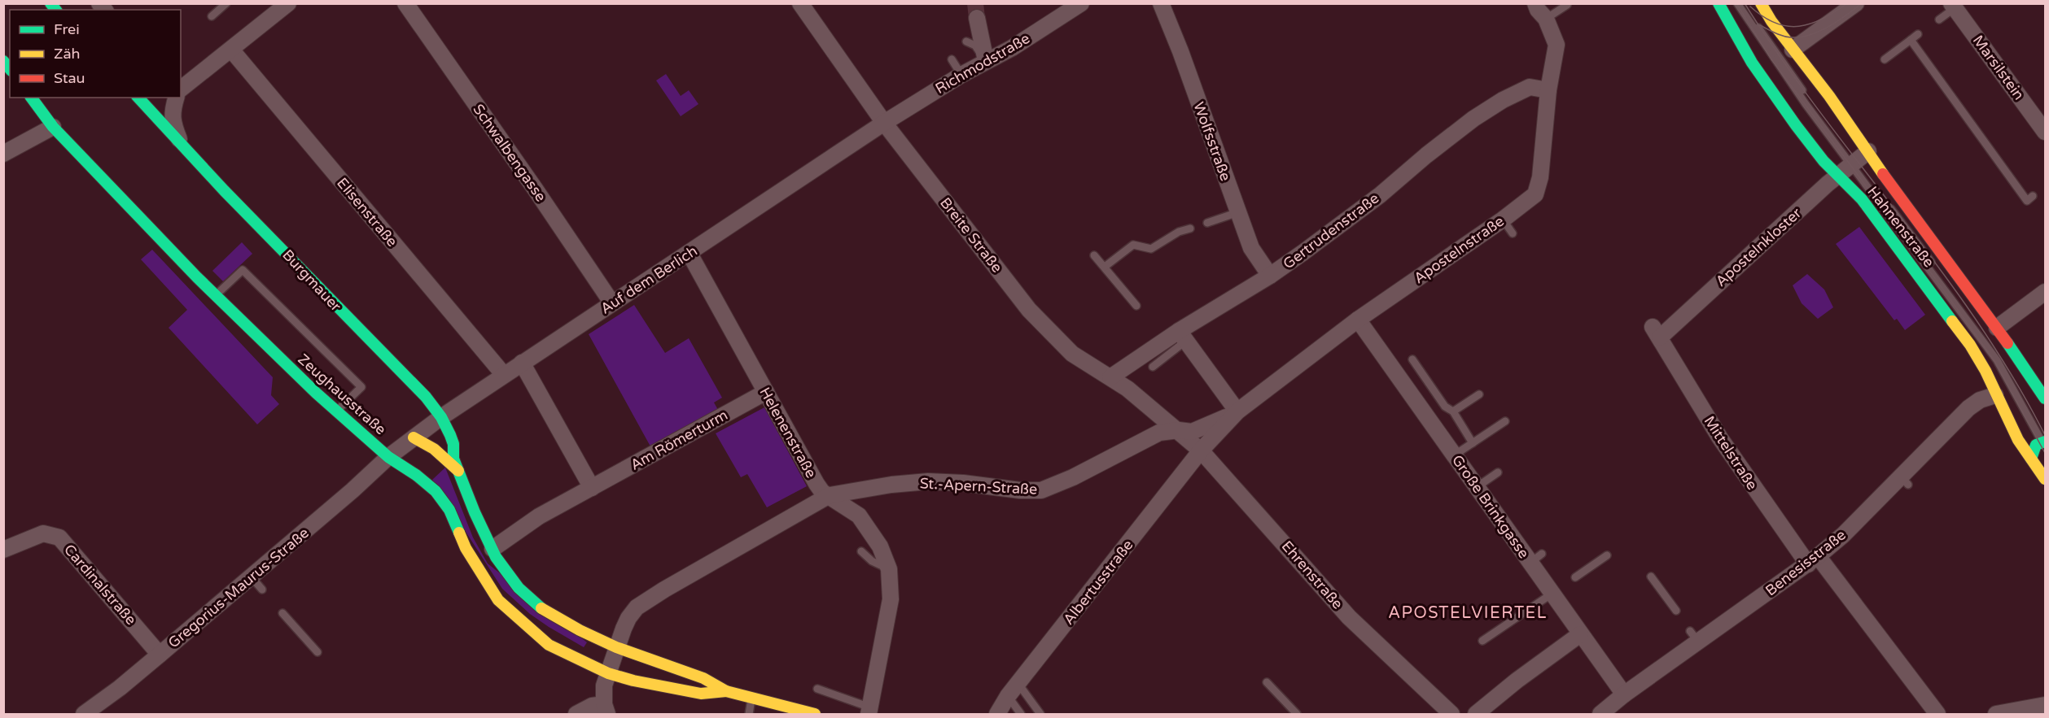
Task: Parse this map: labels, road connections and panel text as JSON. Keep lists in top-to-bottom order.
{
  "streets": {
    "street": [
      "Richmodstraße",
      "Marsilstein",
      "Wolfsstraße",
      "Schwalbengasse",
      "Elisenstraße",
      "Hahnenstraße",
      "Gertrudenstraße",
      "Breite Straße",
      "Apostelnkloster",
      "Apostelnstraße",
      "Auf dem Berlich",
      "Burgmauer",
      "Zeughausstraße",
      "Helenenstraße",
      "Am Römerturm",
      "Mittelstraße",
      "St.-Apern-Straße",
      "Große Brinkgasse",
      "Benesisstraße",
      "Ehrenstraße",
      "Albertusstraße",
      "Cardinalstraße",
      "Gregorius-Maurus-Straße"
    ]
  },
  "crossings": [
    ["Richmodstraße", "Breite Straße"],
    ["Richmodstraße", "Auf dem Berlich"],
    ["Wolfsstraße", "Gertrudenstraße"],
    ["Schwalbengasse", "Auf dem Berlich"],
    ["Elisenstraße", "Auf dem Berlich"],
    ["Hahnenstraße", "Apostelnkloster"],
    ["Hahnenstraße", "Benesisstraße"],
    ["Gertrudenstraße", "Breite Straße"],
    ["Gertrudenstraße", "Apostelnstraße"],
    ["Breite Straße", "Apostelnstraße"],
    ["Breite Straße", "Auf dem Berlich"],
    ["Breite Straße", "St.-Apern-Straße"],
    ["Breite Straße", "Ehrenstraße"],
    ["Apostelnkloster", "Mittelstraße"],
    ["Apostelnstraße", "St.-Apern-Straße"],
    ["Apostelnstraße", "Große Brinkgasse"],
    ["Apostelnstraße", "Ehrenstraße"],
    ["Apostelnstraße", "Albertusstraße"],
    ["Auf dem Berlich", "Burgmauer"],
    ["Auf dem Berlich", "Helenenstraße"],
    ["Auf dem Berlich", "Gregorius-Maurus-Straße"],
    ["Zeughausstraße", "St.-Apern-Straße"],
    ["Zeughausstraße", "Gregorius-Maurus-Straße"],
    ["Helenenstraße", "Am Römerturm"],
    ["Helenenstraße", "St.-Apern-Straße"],
    ["Mittelstraße", "Benesisstraße"],
    ["St.-Apern-Straße", "Ehrenstraße"],
    ["Große Brinkgasse", "Benesisstraße"],
    ["Ehrenstraße", "Albertusstraße"],
    ["Cardinalstraße", "Gregorius-Maurus-Straße"]
  ],
  "districts": ["APOSTELVIERTEL"],
  "legend": ["Frei", "Zäh", "Stau"]
}
